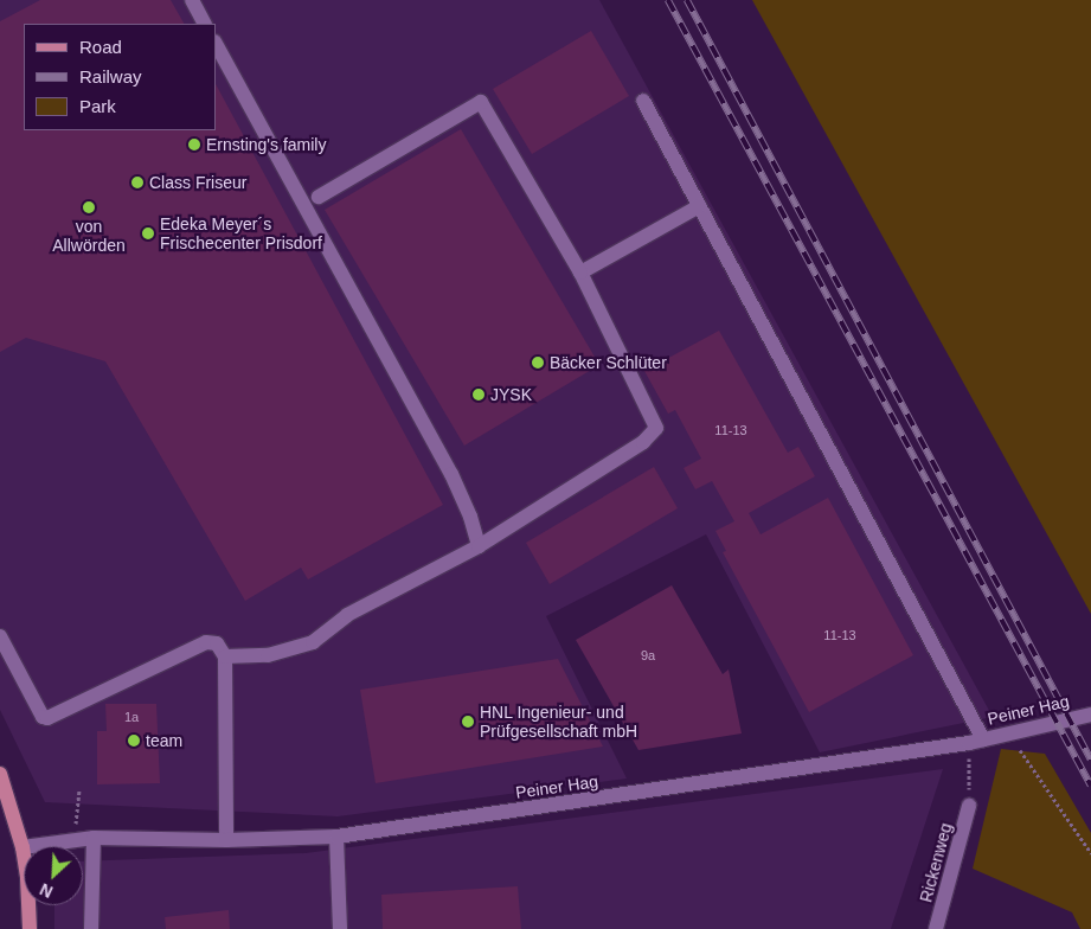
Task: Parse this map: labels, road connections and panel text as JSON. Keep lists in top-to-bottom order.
{
  "streets": {
    "street": ["Peiner Hag", "Rickenweg"]
  },
  "places": [
    "Ernsting's family",
    "Class Friseur",
    "von Allwörden",
    "Edeka Meyer´s Frischecenter Prisdorf",
    "Bäcker Schlüter",
    "JYSK",
    "HNL Ingenieur- und Prüfgesellschaft mbH",
    "team"
  ],
  "house_numbers": [
    "11-13",
    "11-13",
    "9a",
    "1a"
  ],
  "legend": ["Road", "Railway", "Park"],
  "north": "bottom left"
}
